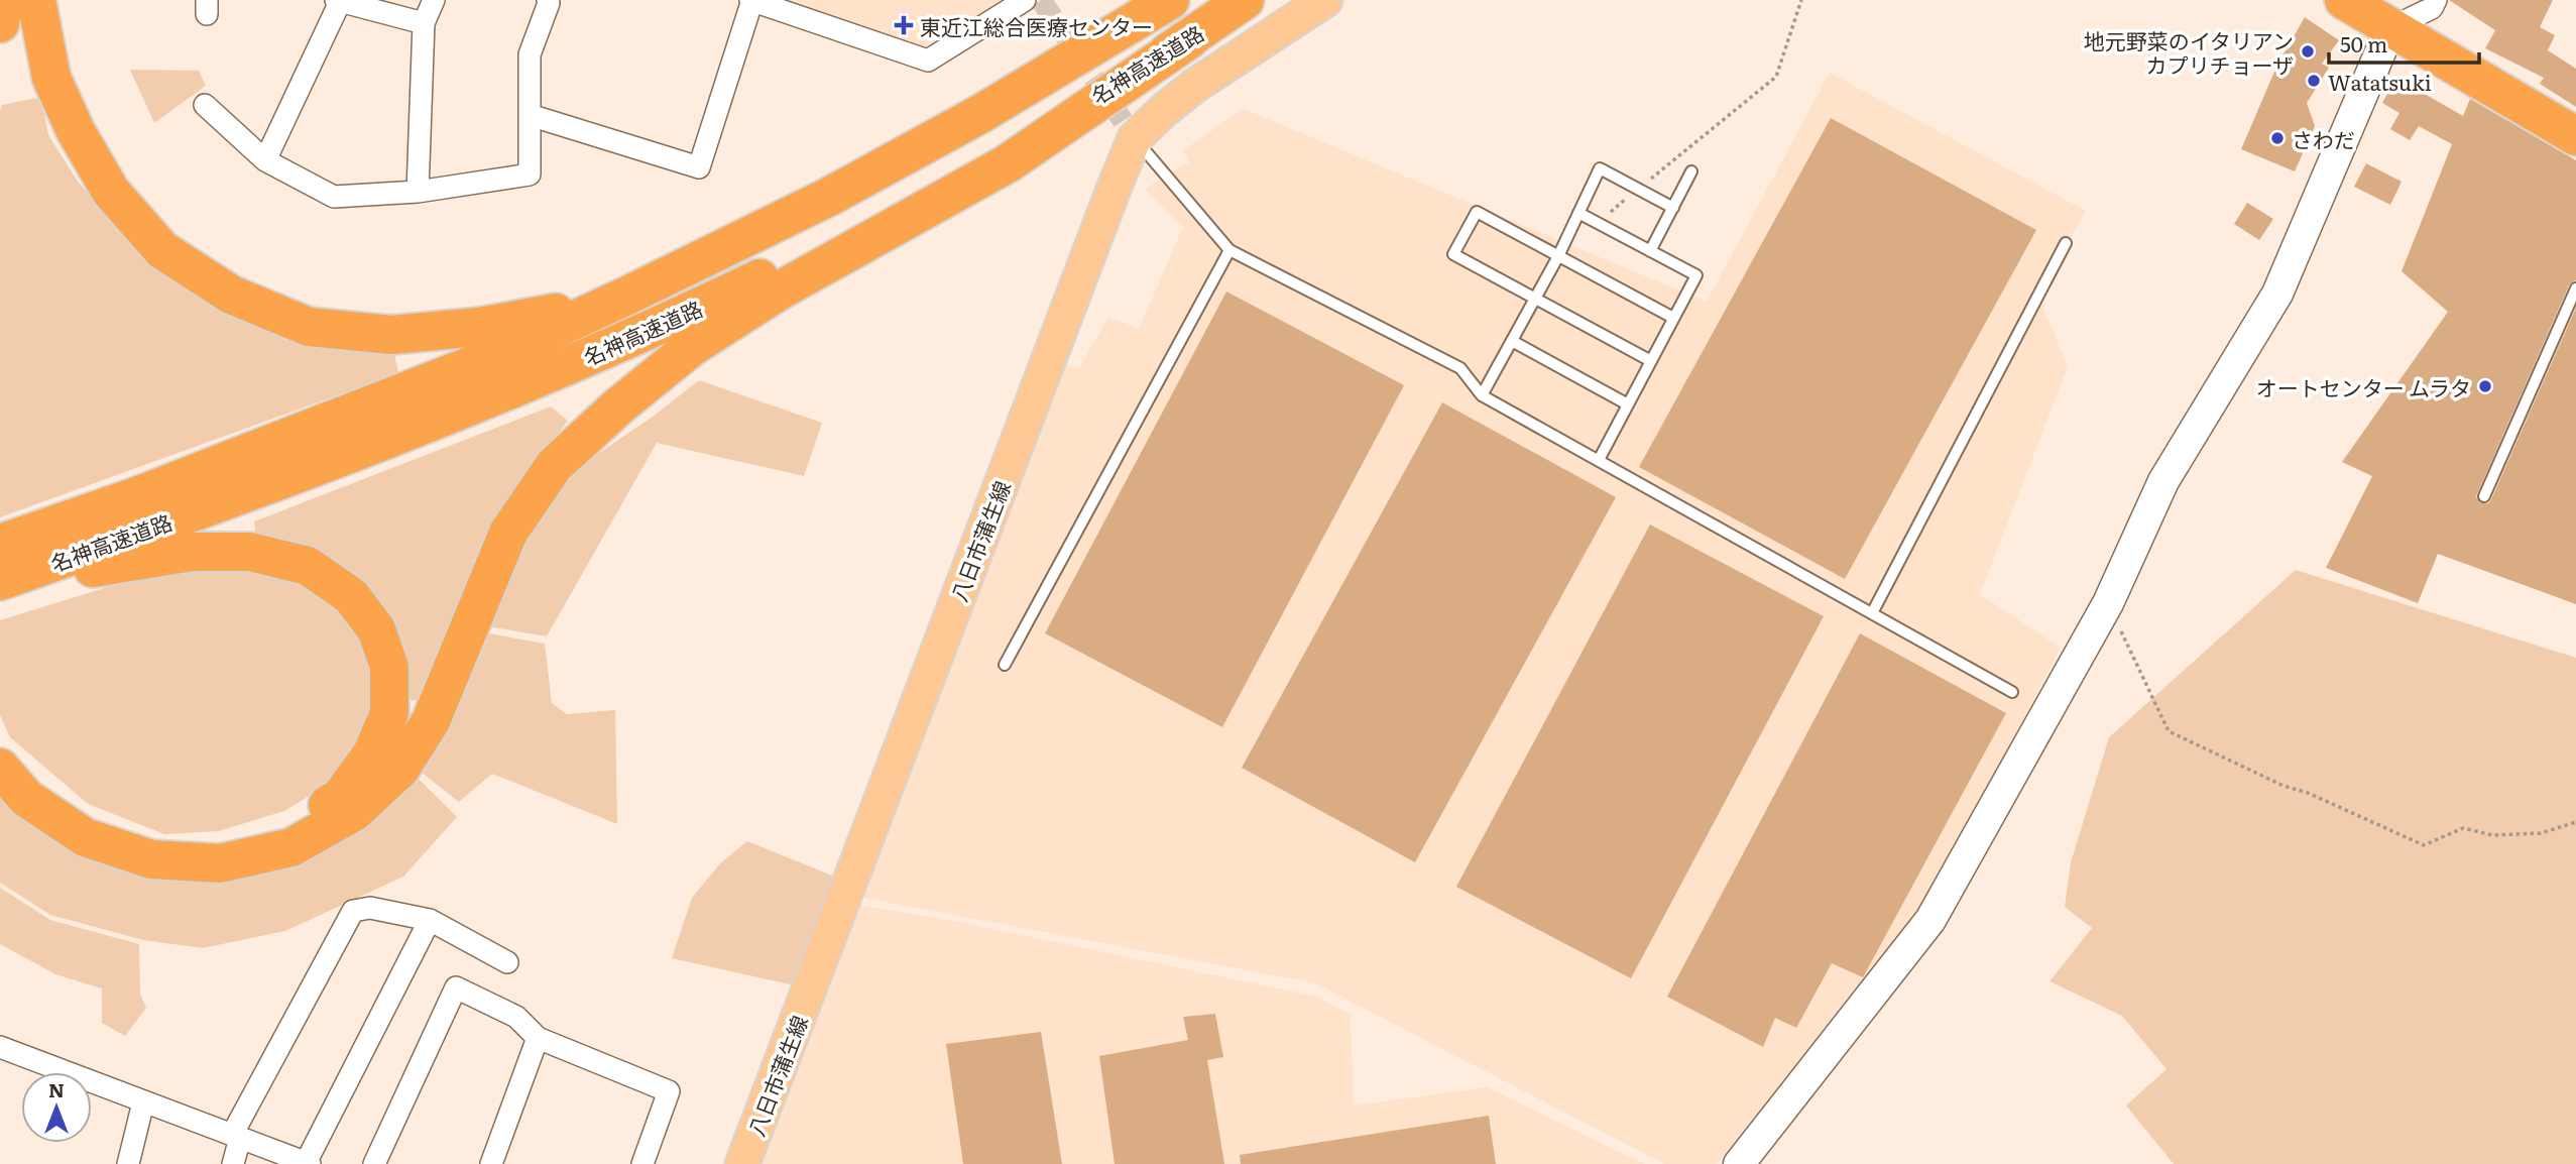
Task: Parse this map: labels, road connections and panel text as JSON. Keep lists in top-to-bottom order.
{
  "streets": {
    "highway": ["名神高速道路"],
    "main road": ["八日市蒲生線"]
  },
  "places": {
    "health": ["東近江総合医療センター"],
    "other": [
      "地元野菜のイタリアン カプリチョーザ",
      "Watatsuki",
      "さわだ",
      "オートセンター ムラタ"
    ]
  },
  "scale_bar": "50 m",
  "north": "top"
}
